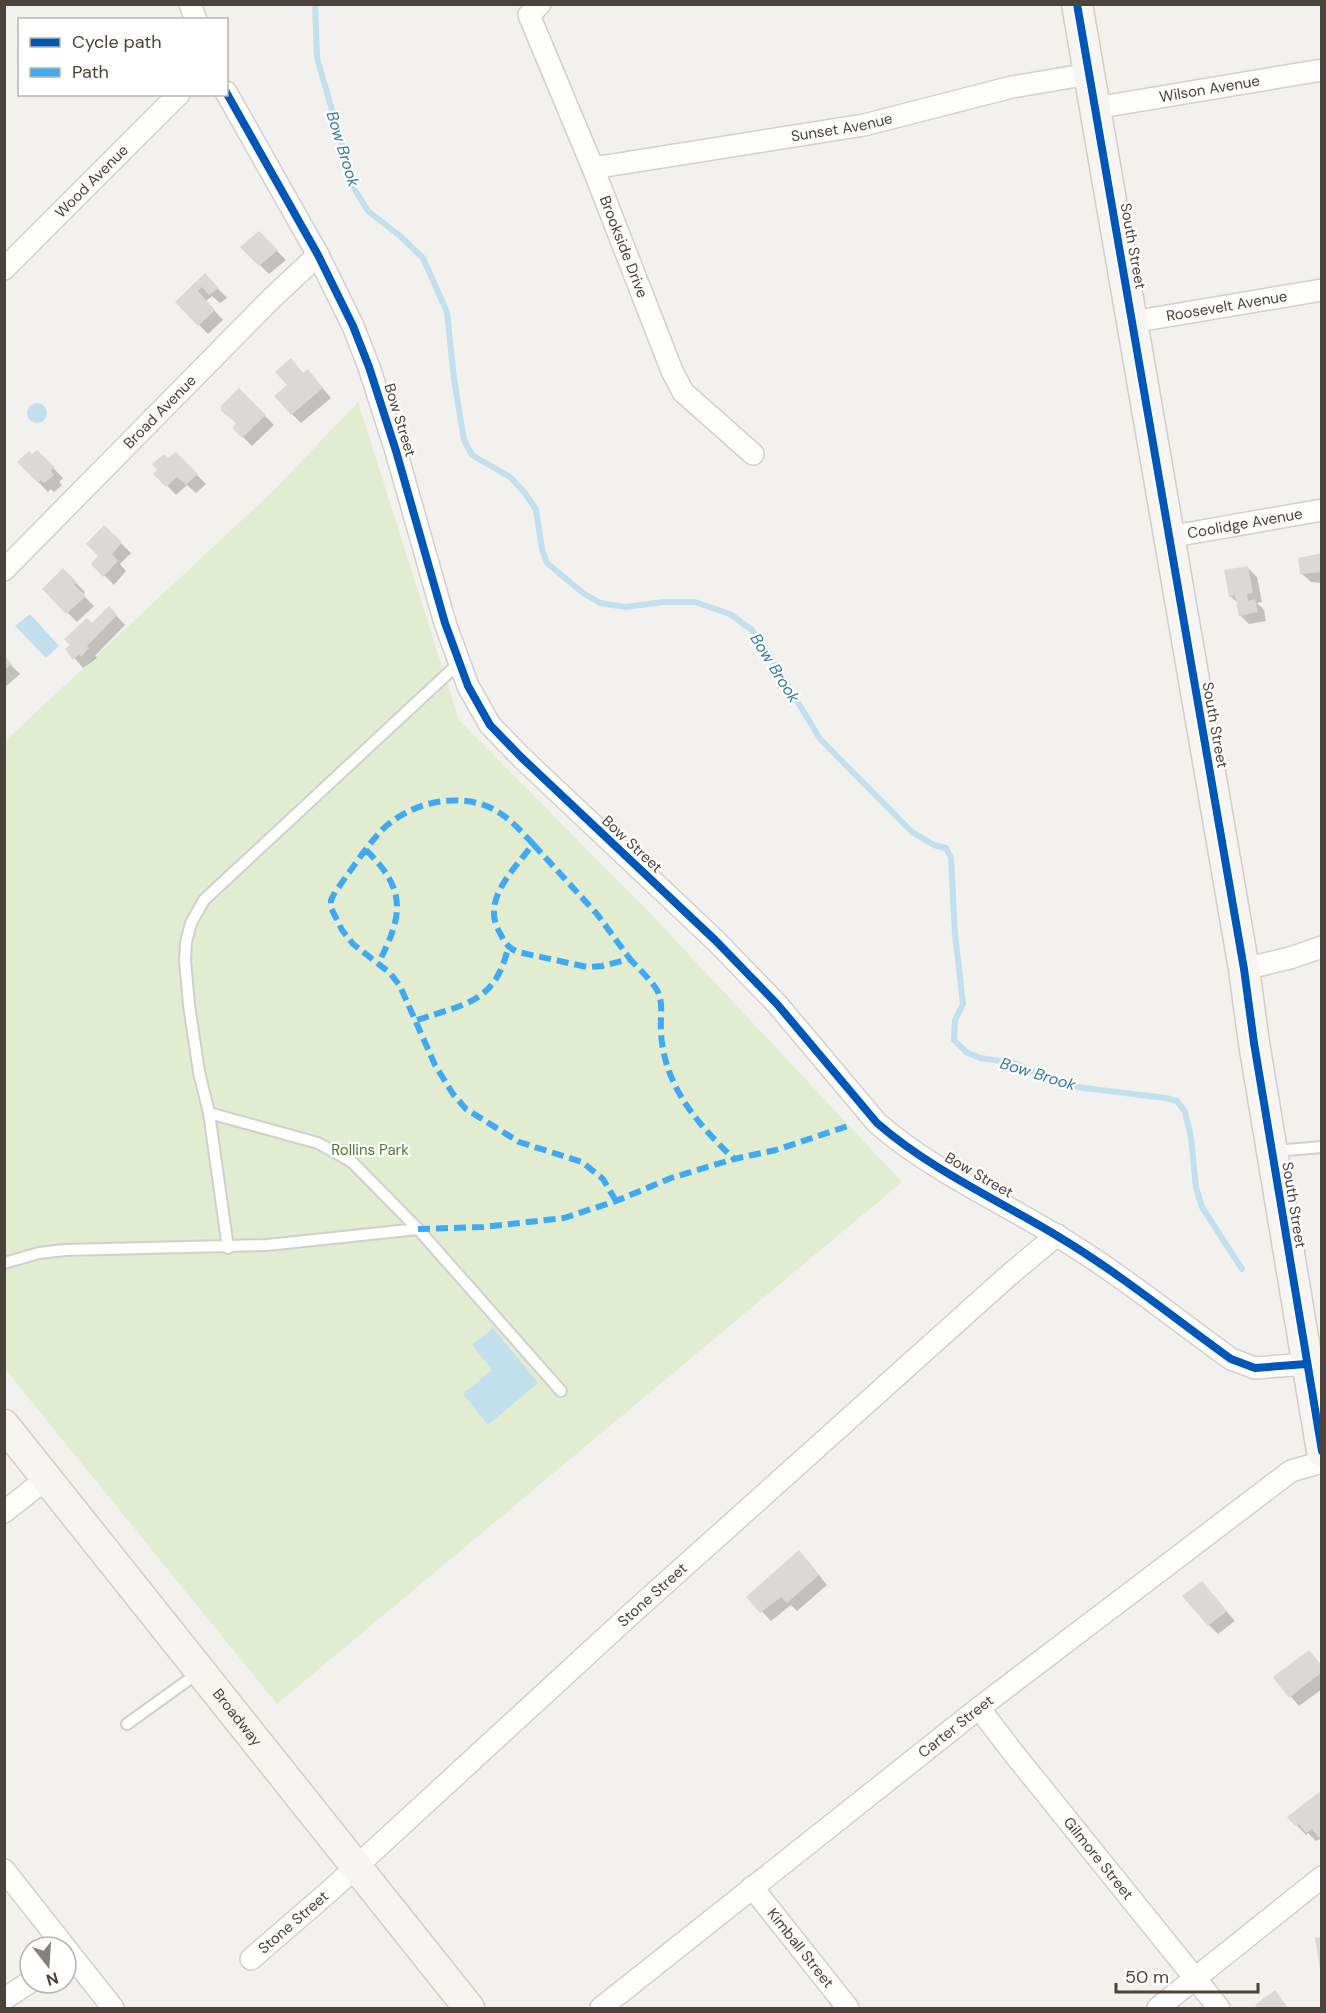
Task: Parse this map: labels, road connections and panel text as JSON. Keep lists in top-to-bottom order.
{
  "streets": {
    "main road": ["South Street", "Broadway"],
    "street": [
      "Wilson Avenue",
      "Sunset Avenue",
      "Wood Avenue",
      "Brookside Drive",
      "Roosevelt Avenue",
      "Broad Avenue",
      "Bow Street",
      "Coolidge Avenue",
      "Stone Street",
      "Carter Street",
      "Gilmore Street",
      "Kimball Street"
    ]
  },
  "crossings": [
    ["Wilson Avenue", "South Street"],
    ["Sunset Avenue", "South Street"],
    ["Sunset Avenue", "Brookside Drive"],
    ["South Street", "Roosevelt Avenue"],
    ["South Street", "Bow Street"],
    ["South Street", "Coolidge Avenue"],
    ["Broad Avenue", "Bow Street"],
    ["Bow Street", "Stone Street"],
    ["Stone Street", "Broadway"],
    ["Carter Street", "Gilmore Street"],
    ["Carter Street", "Kimball Street"]
  ],
  "water": ["Bow Brook"],
  "parks": ["Rollins Park"],
  "legend": ["Cycle path", "Path"],
  "scale_bar": "50 m",
  "north": "bottom"
}
